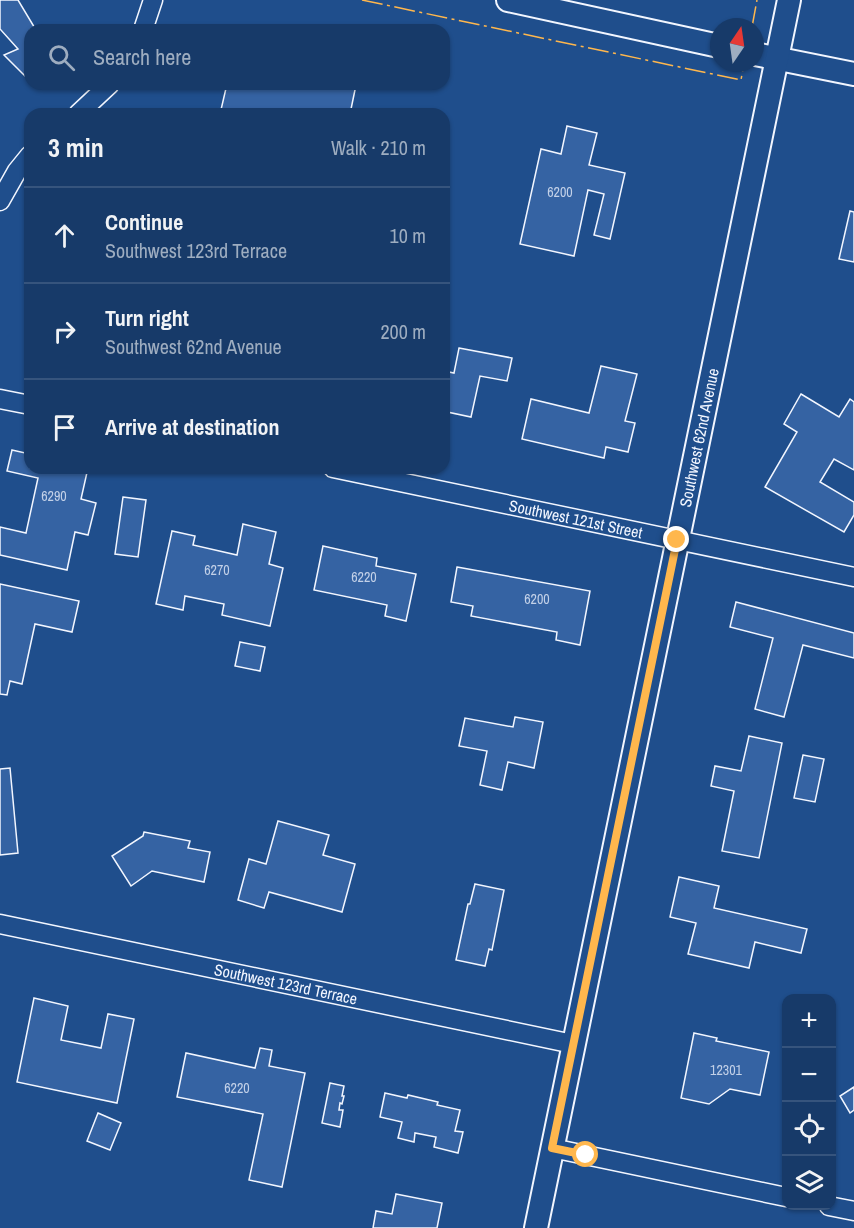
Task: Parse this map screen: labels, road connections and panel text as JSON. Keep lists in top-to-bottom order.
{
  "streets": {
    "street": ["Southwest 62nd Avenue", "Southwest 121st Street", "Southwest 123rd Terrace"]
  },
  "crossings": [
    ["Southwest 62nd Avenue", "Southwest 121st Street"],
    ["Southwest 62nd Avenue", "Southwest 123rd Terrace"]
  ],
  "house_numbers": [
    "6200",
    "6290",
    "6270",
    "6220",
    "6200",
    "12301",
    "6220"
  ],
  "north": "top",
  "page": {
    "search": "Search here",
    "heading": ["3 min", "Walk · 210 m"],
    "list": [
      ["Continue", "Southwest 123rd Terrace", "10 m"],
      ["Turn right", "Southwest 62nd Avenue", "200 m"],
      "Arrive at destination"
    ],
    "map_buttons": ["+", "−"]
  }
}
